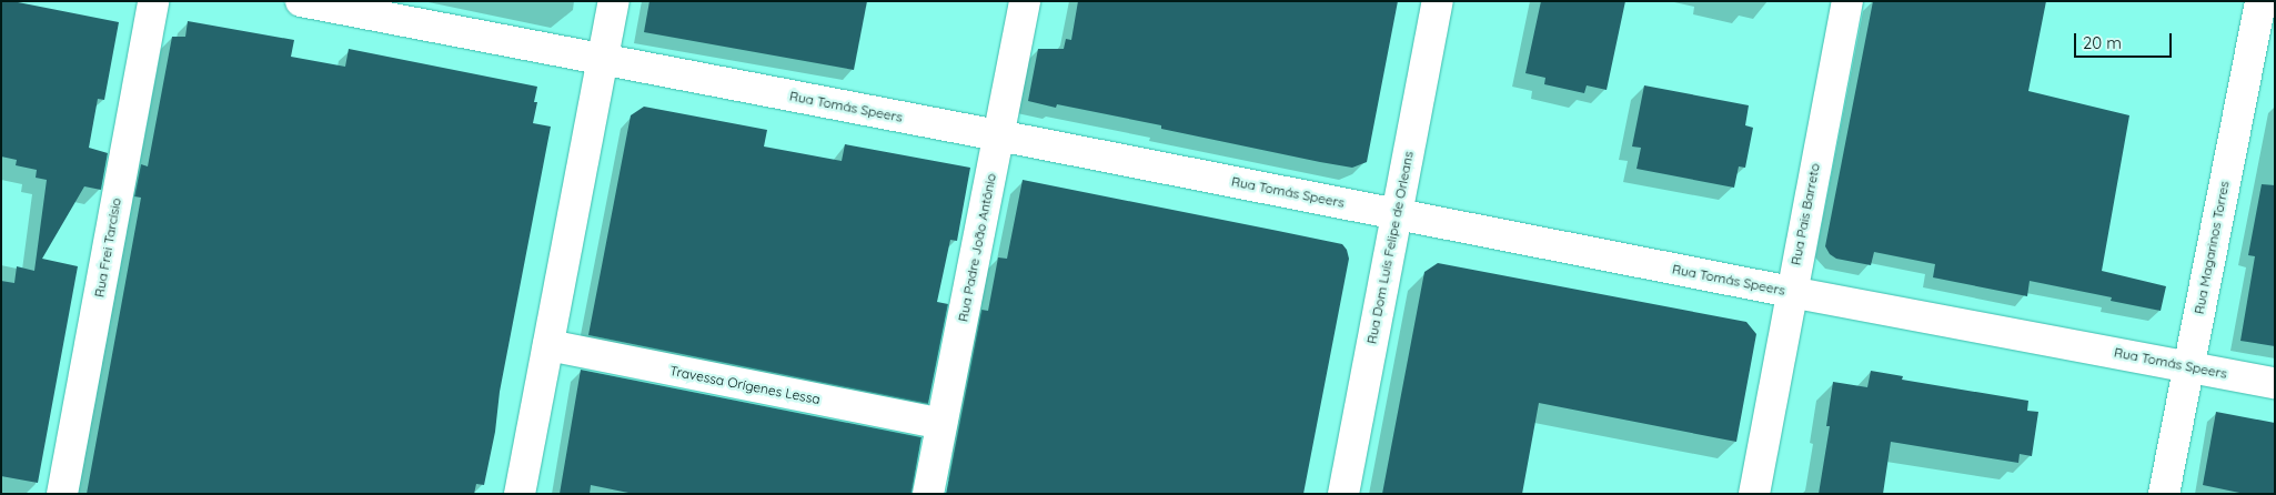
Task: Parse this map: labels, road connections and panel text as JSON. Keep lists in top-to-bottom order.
{
  "streets": {
    "street": [
      "Rua Tomás Speers",
      "Rua Pais Barreto",
      "Rua Frei Tarcísio",
      "Rua Padre João Antônio",
      "Rua Dom Luís Felipe de Orleans",
      "Rua Magarinos Torres",
      "Travessa Orígenes Lessa"
    ]
  },
  "crossings": [
    ["Rua Tomás Speers", "Rua Pais Barreto"],
    ["Rua Tomás Speers", "Rua Padre João Antônio"],
    ["Rua Tomás Speers", "Rua Dom Luís Felipe de Orleans"],
    ["Rua Tomás Speers", "Rua Magarinos Torres"],
    ["Rua Padre João Antônio", "Travessa Orígenes Lessa"]
  ],
  "scale_bar": "20 m"
}
